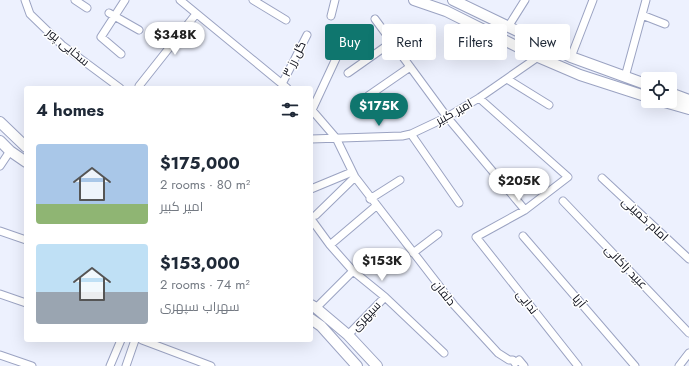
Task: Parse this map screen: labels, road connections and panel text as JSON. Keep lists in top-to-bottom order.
{
  "streets": {
    "street": [
      "سخایی پور",
      "گل رز ۳",
      "امیر کبیر",
      "امام خمینی",
      "عبید زاکانی",
      "دلفان",
      "آریا",
      "ندایی",
      "سپهری"
    ]
  },
  "crossings": [
    ["امیر کبیر", "دلفان"]
  ],
  "page": {
    "price": [
      "$348K",
      "$175K",
      "$205K",
      "$153K"
    ],
    "chip": [
      "Buy",
      "Rent",
      "Filters",
      "New"
    ],
    "heading": "4 homes",
    "list": [
      {
        "name": "$175,000",
        "note": "2 rooms · 80 m² · امیر کبیر"
      },
      {
        "name": "$153,000",
        "note": "2 rooms · 74 m² · سهراب سپهری"
      }
    ]
  }
}
